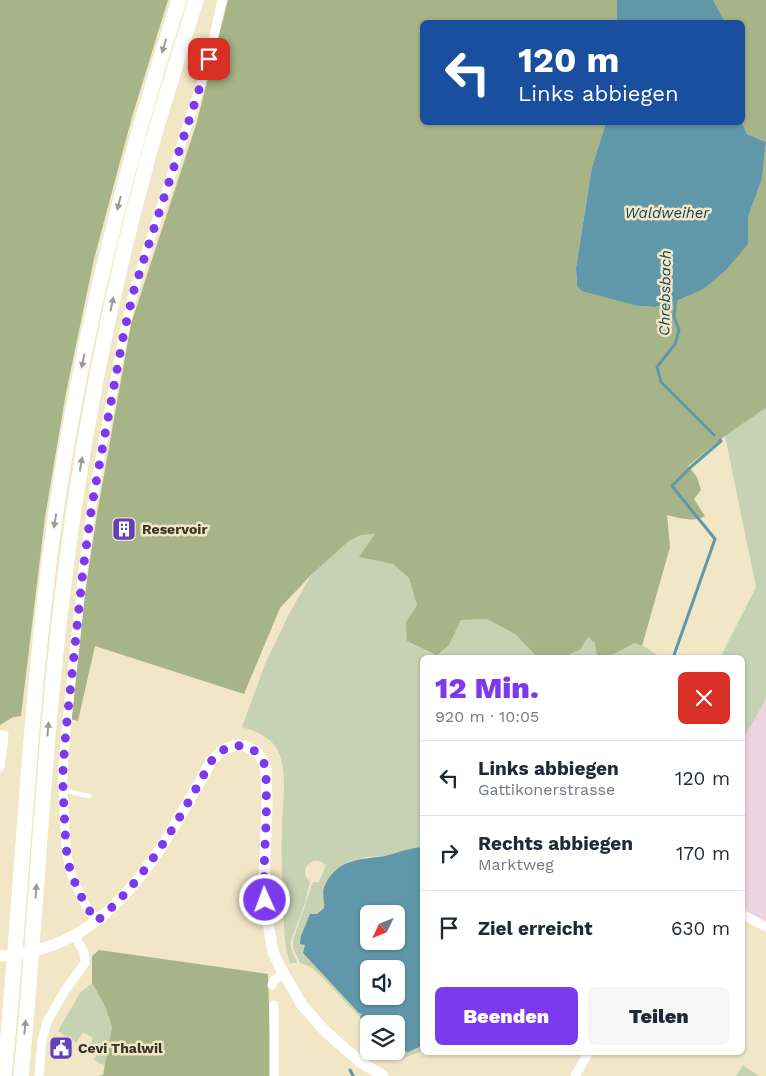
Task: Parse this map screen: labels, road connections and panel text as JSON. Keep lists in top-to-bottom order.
{
  "water": ["Waldweiher", "Chrebsbach"],
  "places": {
    "building": ["Reservoir"],
    "public building": ["Cevi Thalwil"]
  },
  "north": "bottom left",
  "page": {
    "turn": ["120 m", "Links abbiegen"],
    "heading": ["12 Min.", "920 m · 10:05"],
    "list": [
      {
        "name": "Links abbiegen",
        "note": "Gattikonerstrasse",
        "value": "120 m"
      },
      {
        "name": "Rechts abbiegen",
        "note": "Marktweg",
        "value": "170 m"
      },
      {
        "name": "Ziel erreicht",
        "value": "630 m"
      }
    ],
    "buttons": ["Beenden", "Teilen"]
  }
}
